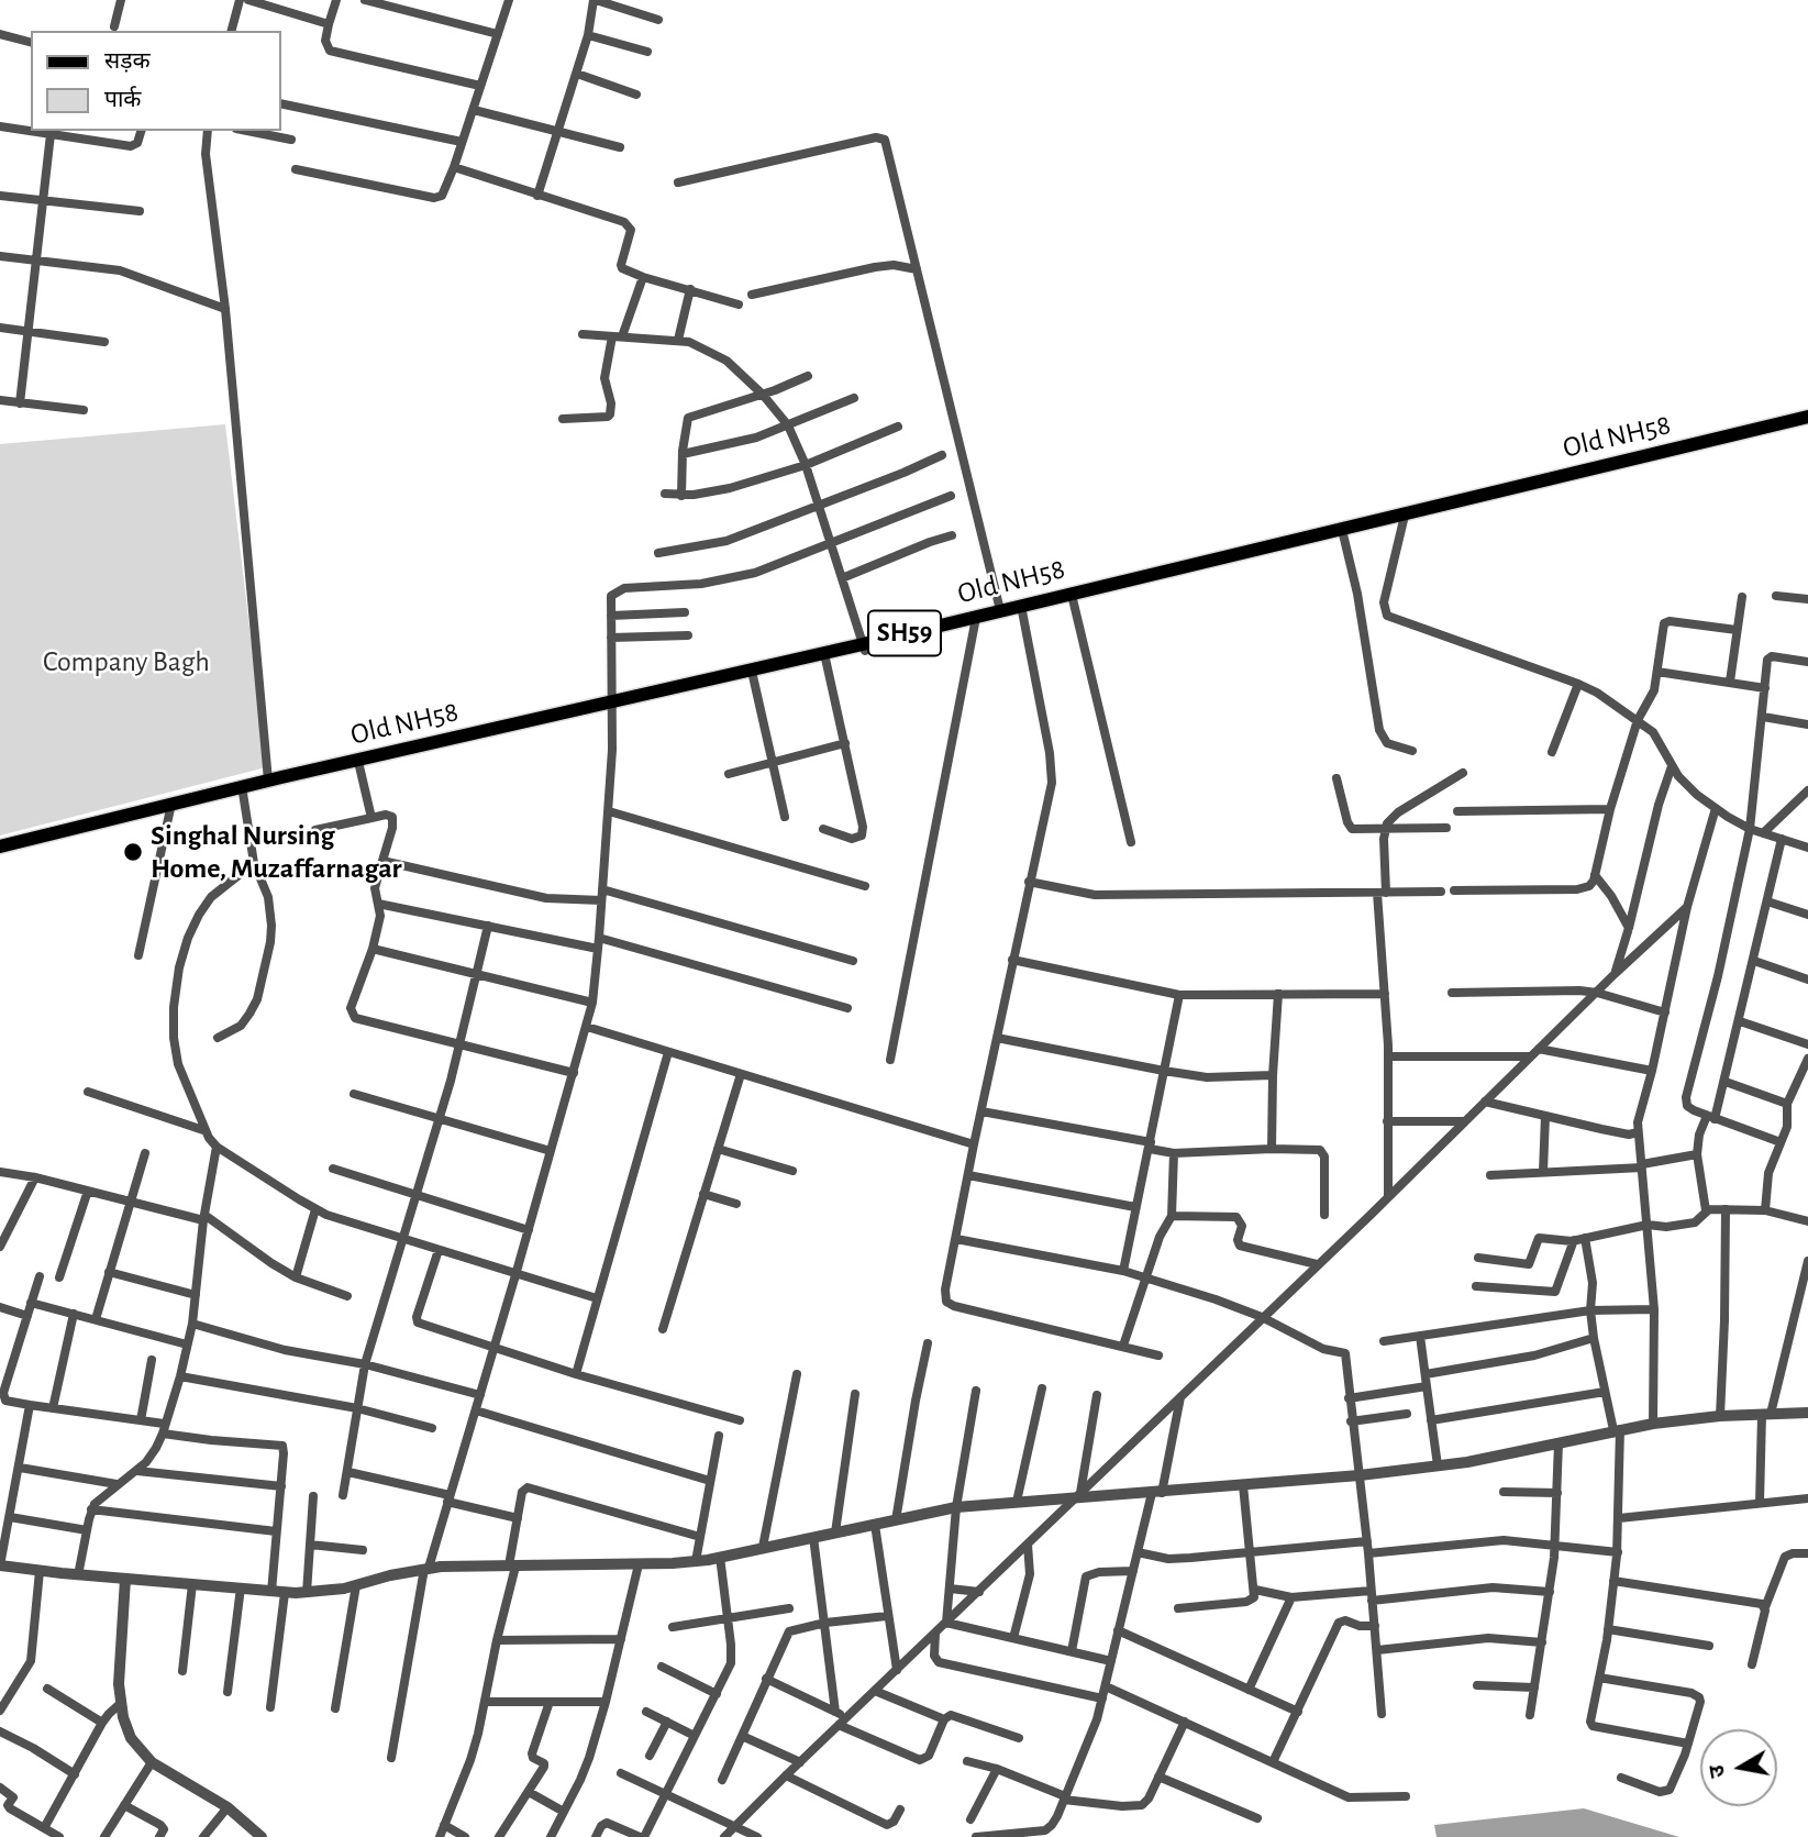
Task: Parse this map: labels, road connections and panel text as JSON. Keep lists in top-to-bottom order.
{
  "streets": {
    "main road": ["Old NH58", "SH59"]
  },
  "parks": ["Company Bagh"],
  "places": ["Singhal Nursing Home, Muzaffarnagar"],
  "legend": ["सड़क", "पार्क"],
  "north": "left"
}
